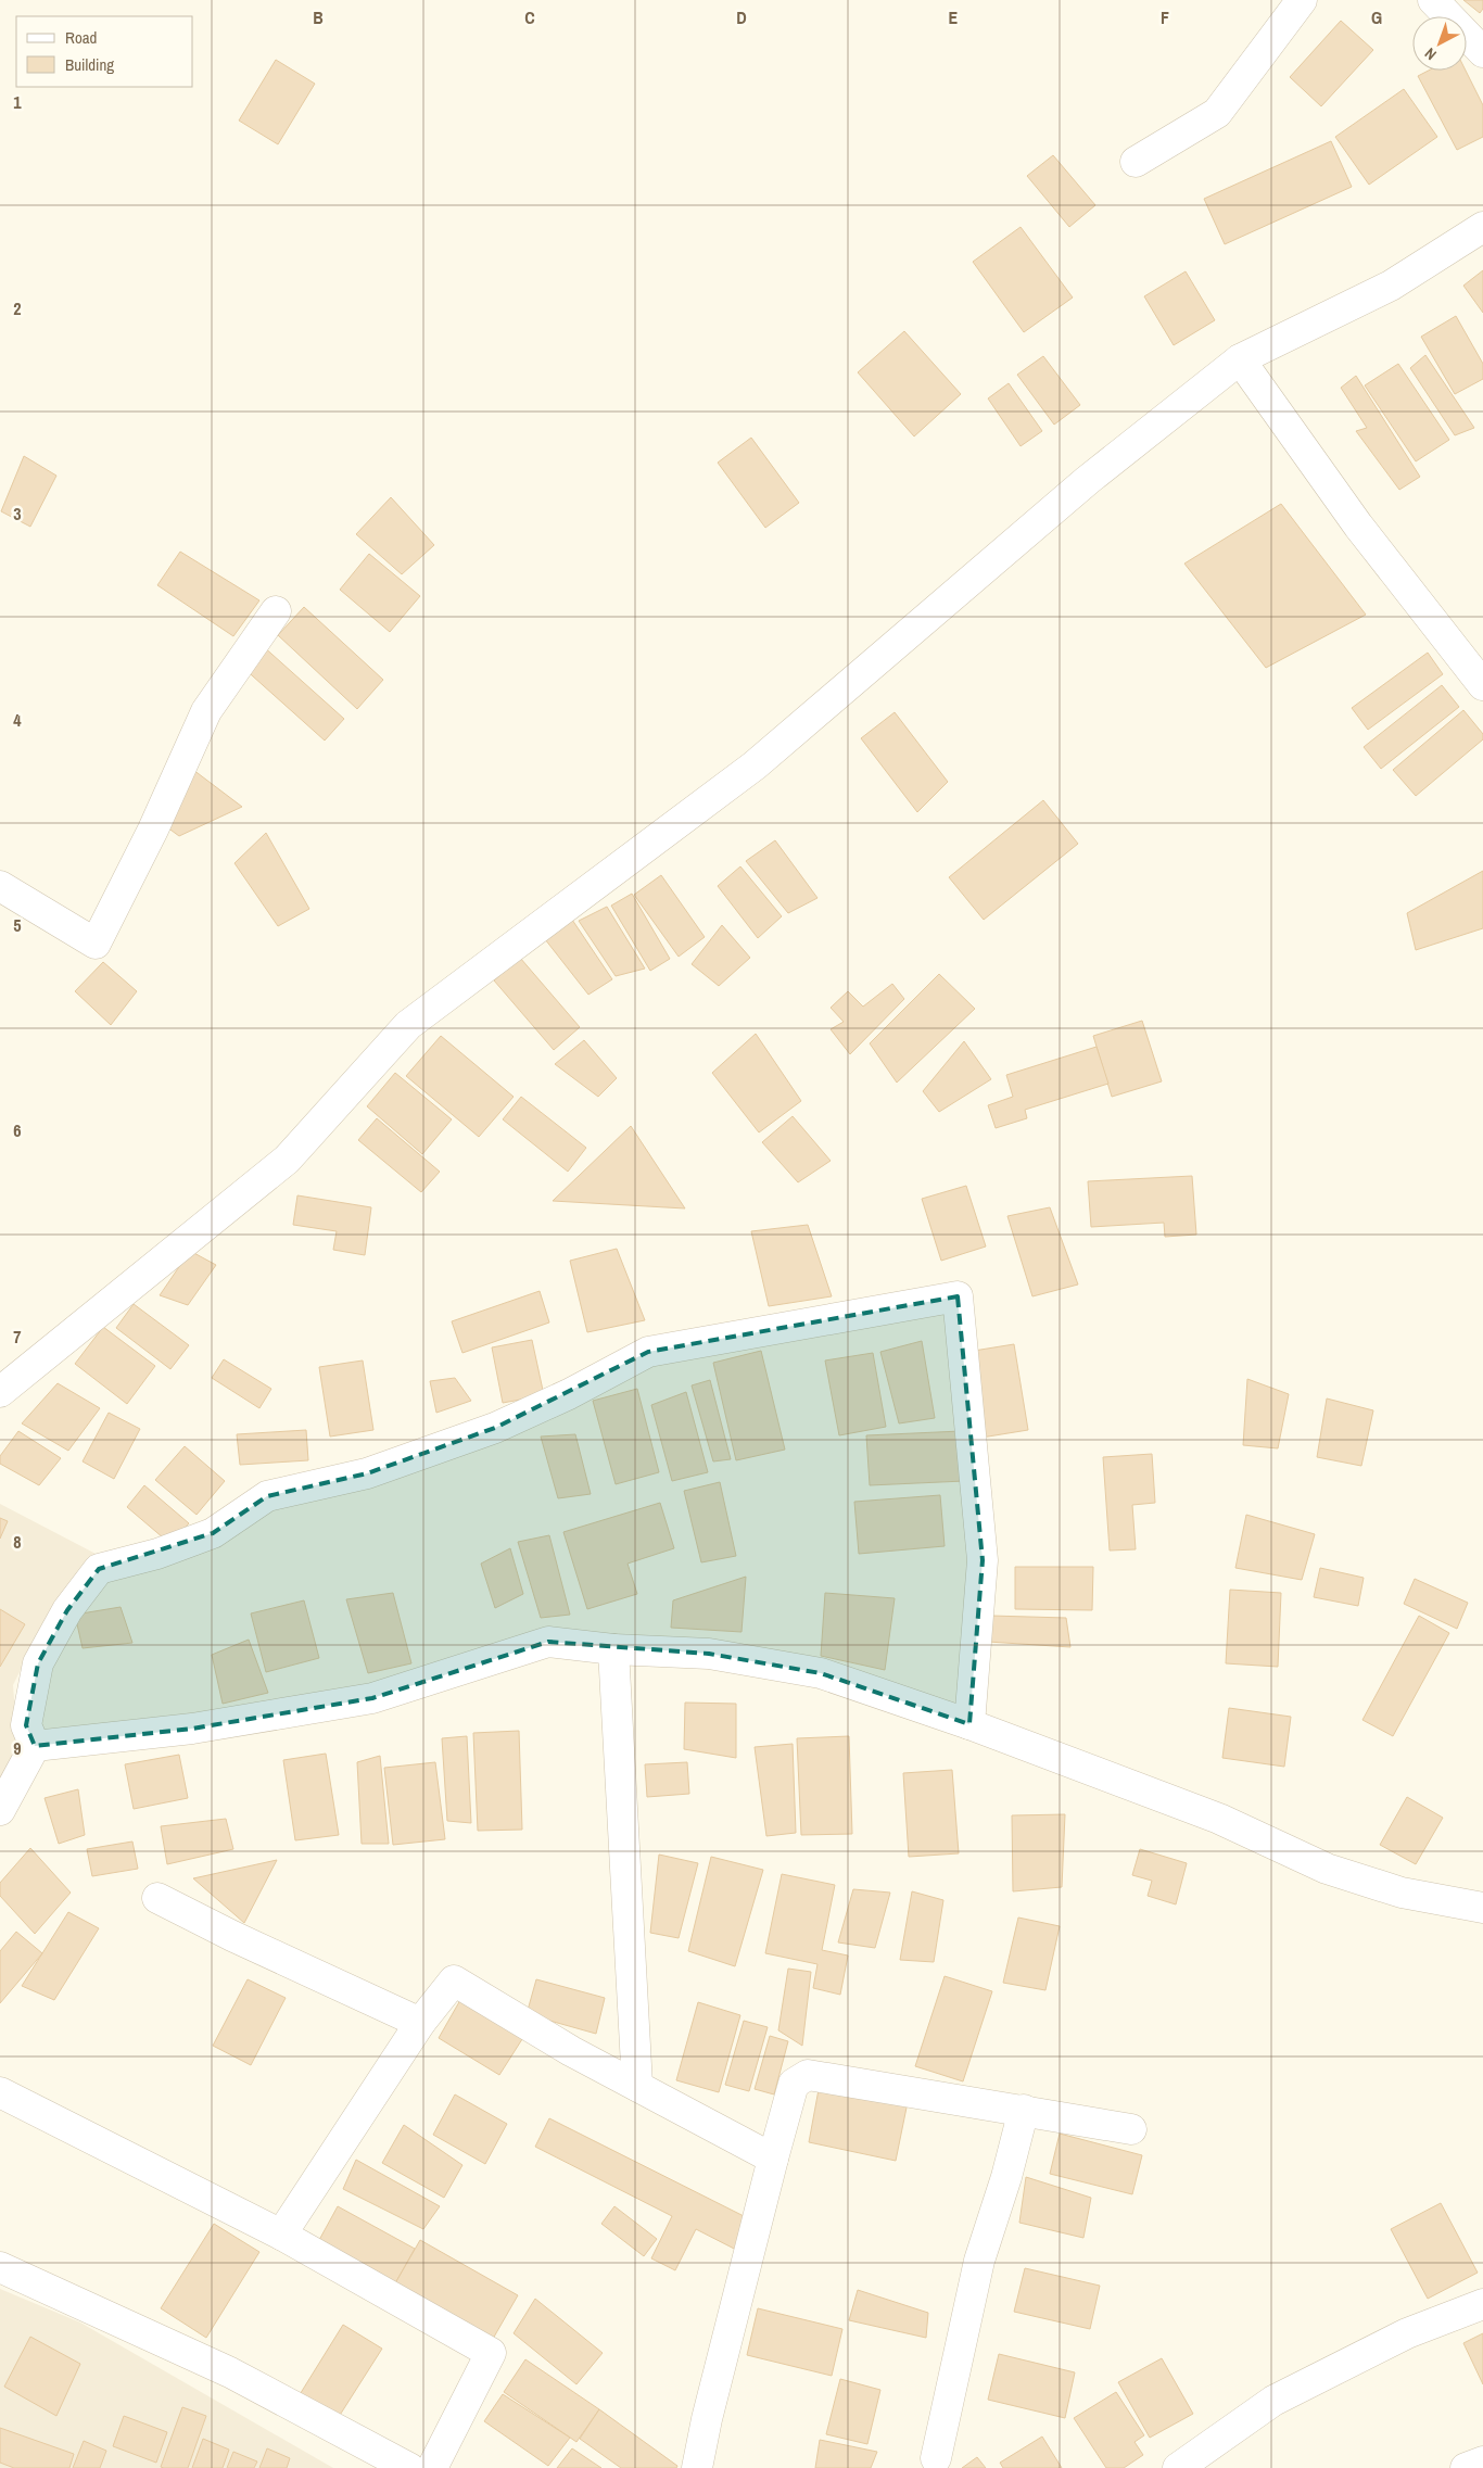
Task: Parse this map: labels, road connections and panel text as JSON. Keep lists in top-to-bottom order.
{
  "legend": ["Road", "Building"],
  "north": "bottom left",
  "grid": {
    "columns": [
      "B",
      "C",
      "D",
      "E",
      "F",
      "G"
    ],
    "rows": [
      "1",
      "2",
      "3",
      "4",
      "5",
      "6",
      "7",
      "8",
      "9"
    ]
  }
}
